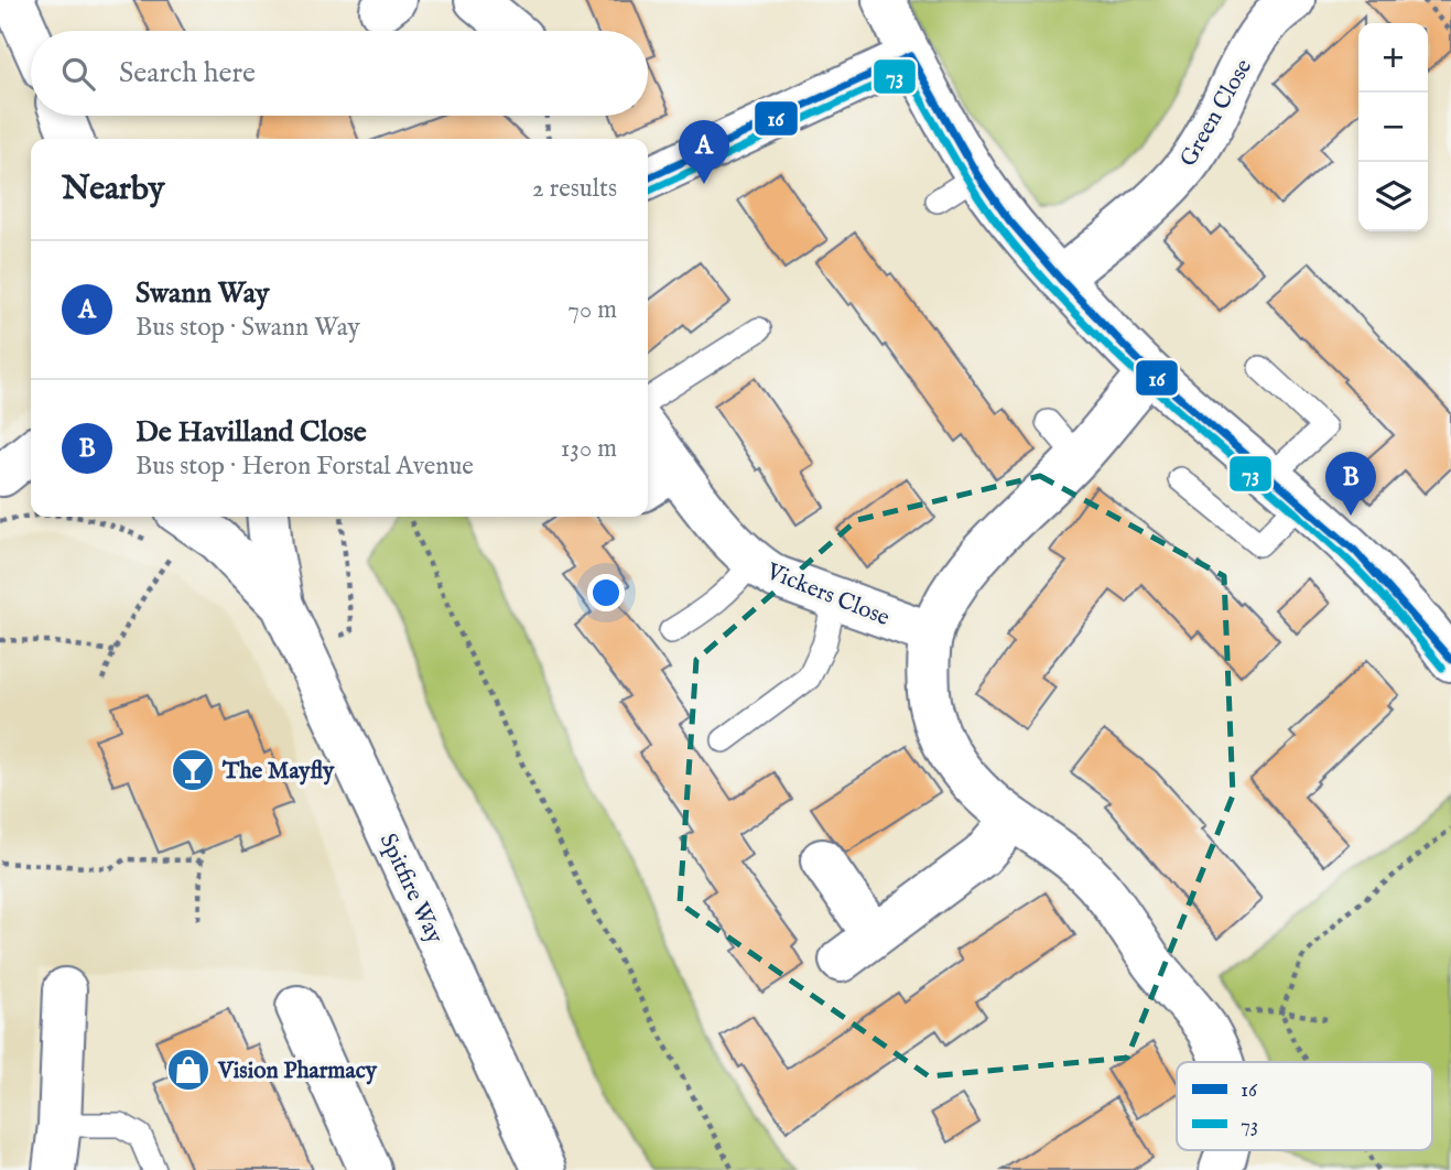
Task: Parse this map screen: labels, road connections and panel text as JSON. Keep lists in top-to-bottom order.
{
  "streets": {
    "street": ["Green Close", "Vickers Close", "Spitfire Way"]
  },
  "places": {
    "bar": ["The Mayfly"],
    "shop": ["Vision Pharmacy"]
  },
  "lines": ["transit line 16", "transit line 73"],
  "legend": ["16", "73"],
  "page": {
    "map_buttons": ["+", "−"],
    "search": "Search here",
    "pins": ["A", "B"],
    "heading": ["Nearby", "2 results"],
    "list": [
      {
        "mark": "A",
        "name": "Swann Way",
        "note": "Bus stop · Swann Way",
        "value": "70 m"
      },
      {
        "mark": "B",
        "name": "De Havilland Close",
        "note": "Bus stop · Heron Forstal Avenue",
        "value": "130 m"
      }
    ]
  }
}
